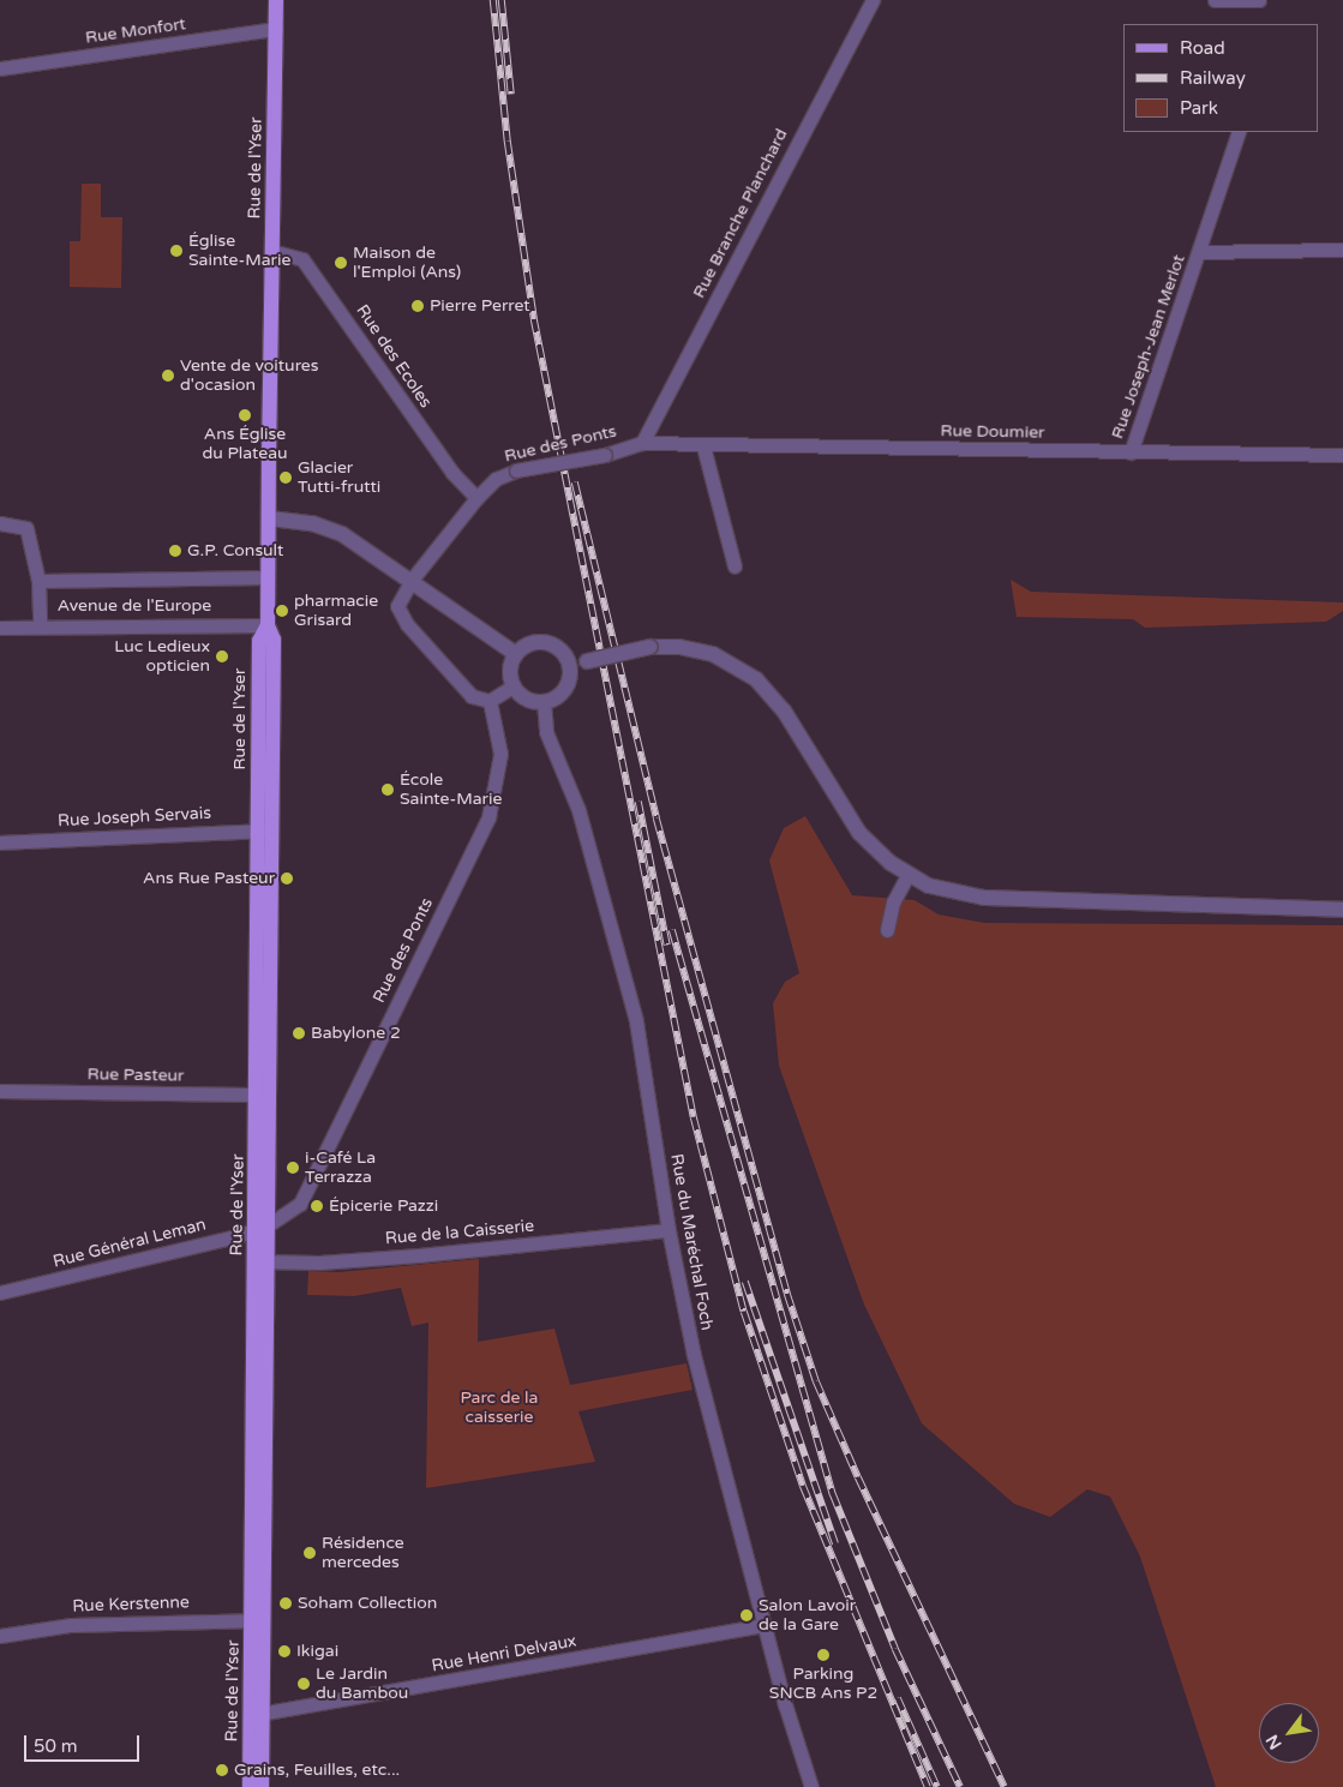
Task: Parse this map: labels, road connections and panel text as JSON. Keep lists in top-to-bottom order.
{
  "streets": {
    "main road": ["Rue de l'Yser"],
    "street": [
      "Rue Monfort",
      "Rue Branche Planchard",
      "Rue Joseph-Jean Merlot",
      "Rue des Ecoles",
      "Rue Doumier",
      "Rue des Ponts",
      "Avenue de l'Europe",
      "Rue Joseph Servais",
      "Rue Pasteur",
      "Rue de la Caisserie",
      "Rue du Maréchal Foch",
      "Rue Général Leman",
      "Rue Kerstenne",
      "Rue Henri Delvaux"
    ]
  },
  "crossings": [
    ["Rue Monfort", "Rue de l'Yser"],
    ["Rue de l'Yser", "Rue des Ecoles"],
    ["Rue de l'Yser", "Rue des Ponts"],
    ["Rue de l'Yser", "Avenue de l'Europe"],
    ["Rue de l'Yser", "Rue Joseph Servais"],
    ["Rue de l'Yser", "Rue Pasteur"],
    ["Rue de l'Yser", "Rue de la Caisserie"],
    ["Rue de l'Yser", "Rue Général Leman"],
    ["Rue de l'Yser", "Rue Kerstenne"],
    ["Rue de l'Yser", "Rue Henri Delvaux"],
    ["Rue Branche Planchard", "Rue Doumier"],
    ["Rue Branche Planchard", "Rue des Ponts"],
    ["Rue Joseph-Jean Merlot", "Rue Doumier"],
    ["Rue des Ecoles", "Rue des Ponts"],
    ["Rue Doumier", "Rue des Ponts"],
    ["Rue des Ponts", "Rue Général Leman"],
    ["Rue de la Caisserie", "Rue du Maréchal Foch"],
    ["Rue du Maréchal Foch", "Rue Henri Delvaux"]
  ],
  "parks": ["Parc de la caisserie"],
  "places": [
    "Église Sainte-Marie",
    "Maison de l'Emploi (Ans)",
    "Pierre Perret",
    "Vente de voitures d'ocasion",
    "Ans Église du Plateau",
    "Glacier Tutti-frutti",
    "G.P. Consult",
    "pharmacie Grisard",
    "Luc Ledieux opticien",
    "École Sainte-Marie",
    "Ans Rue Pasteur",
    "Babylone 2",
    "i-Café La Terrazza",
    "Épicerie Pazzi",
    "Résidence mercedes",
    "Soham Collection",
    "Salon Lavoir de la Gare",
    "Ikigai",
    "Parking SNCB Ans P2",
    "Le Jardin du Bambou",
    "Grains, Feuilles, etc..."
  ],
  "legend": ["Road", "Railway", "Park"],
  "scale_bar": "50 m",
  "north": "bottom left"
}
